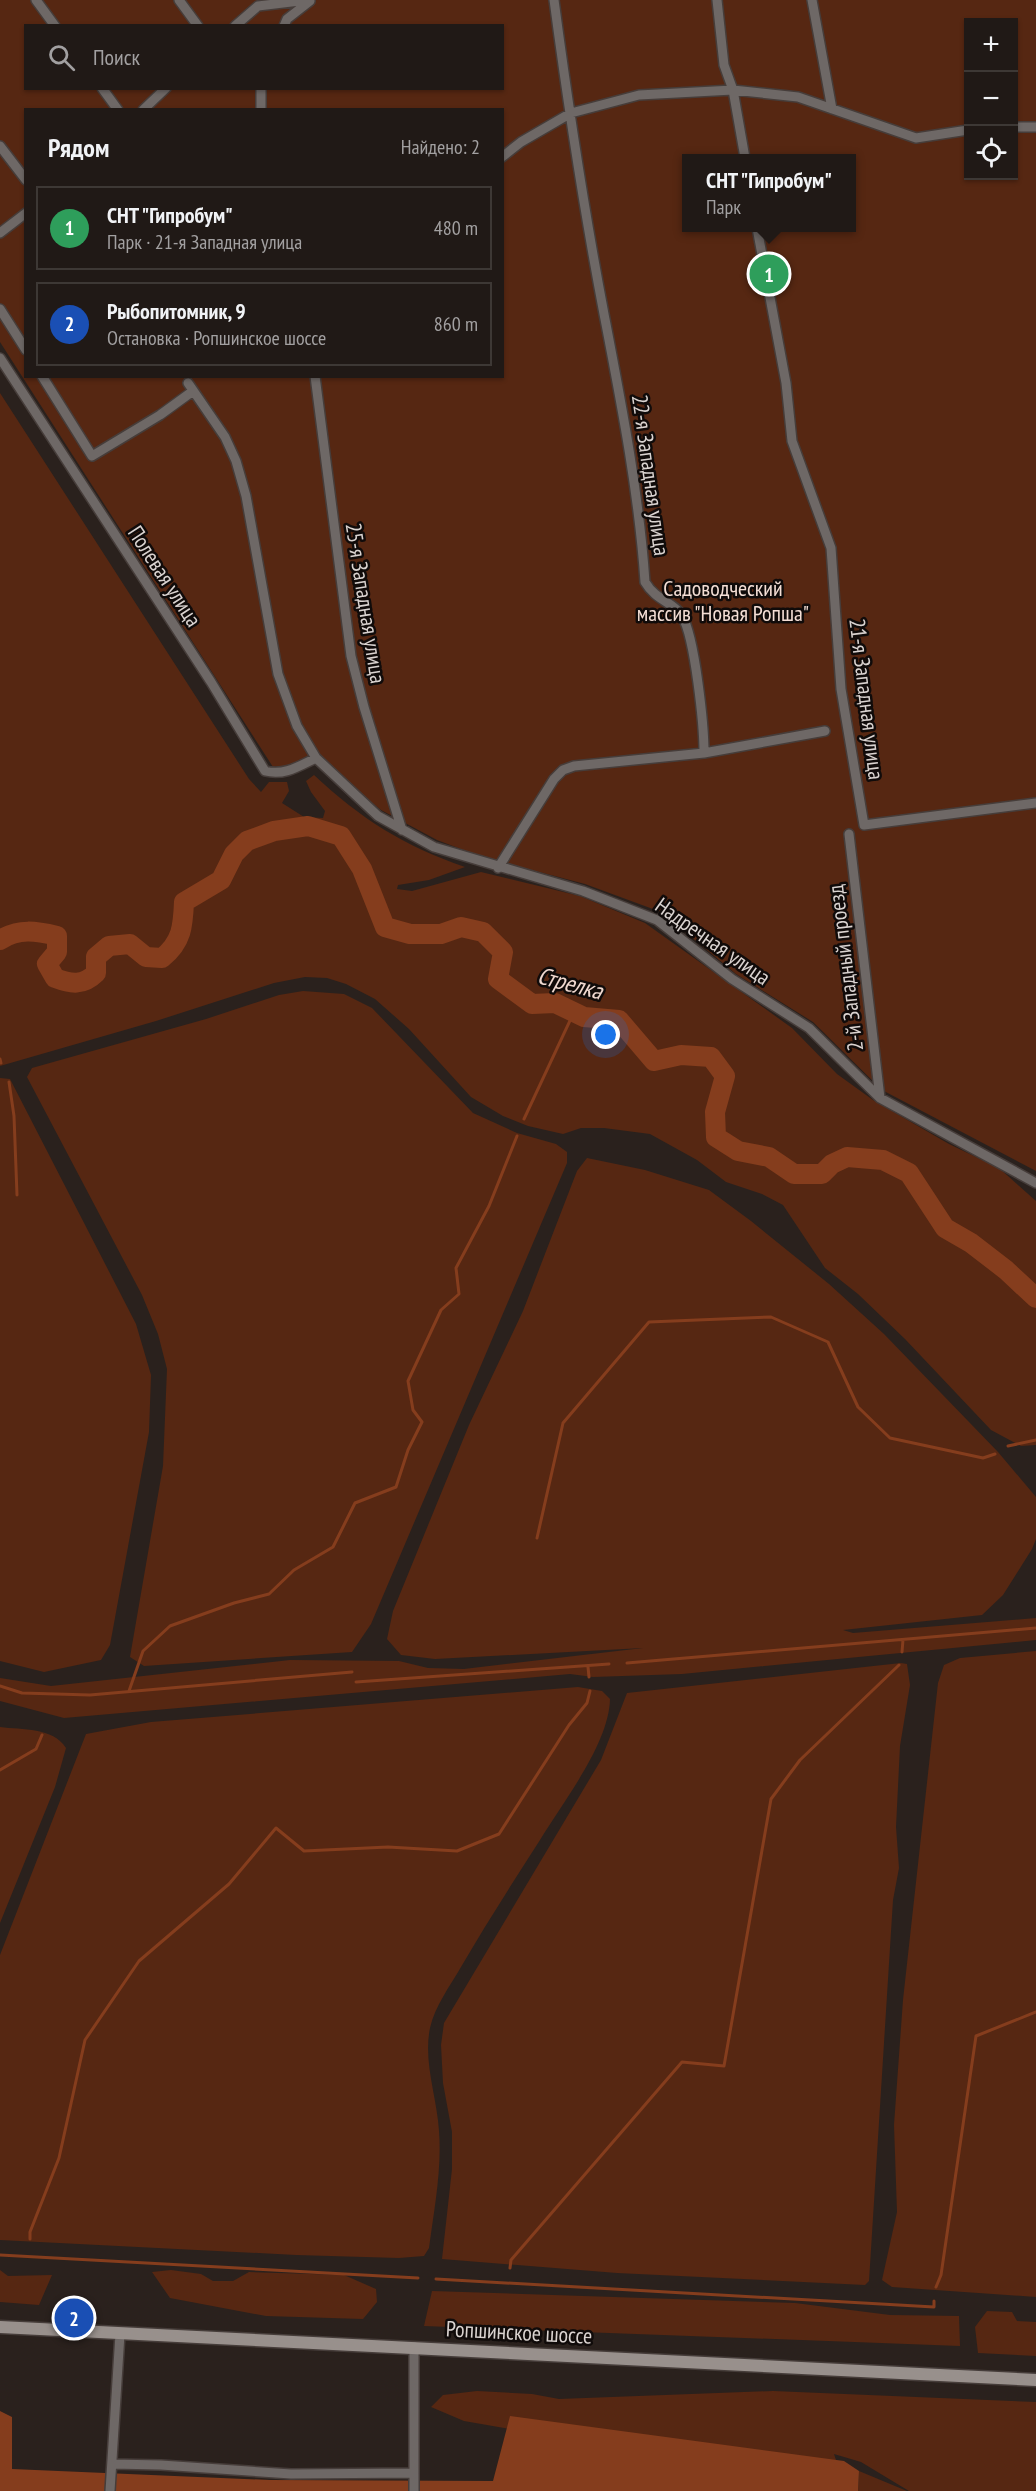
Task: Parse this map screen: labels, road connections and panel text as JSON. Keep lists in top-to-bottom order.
{
  "streets": {
    "main road": ["Ропшинское шоссе"],
    "street": [
      "22-я Западная улица",
      "Полевая улица",
      "25-я Западная улица",
      "21-я Западная улица",
      "Надречная улица",
      "2-й Западный проезд"
    ]
  },
  "crossings": [
    ["Полевая улица", "Надречная улица"],
    ["25-я Западная улица", "Надречная улица"],
    ["Надречная улица", "2-й Западный проезд"]
  ],
  "water": ["Стрелка"],
  "parks": ["Садоводческий массив \"Новая Ропша\""],
  "page": {
    "map_buttons": ["+", "−"],
    "search": "Поиск",
    "heading": ["Рядом", "Найдено: 2"],
    "popup": ["СНТ \"Гипробум\"", "Парк"],
    "list": [
      {
        "mark": "1",
        "name": "СНТ \"Гипробум\"",
        "note": "Парк · 21-я Западная улица",
        "value": "480 m"
      },
      {
        "mark": "2",
        "name": "Рыбопитомник, 9",
        "note": "Остановка · Ропшинское шоссе",
        "value": "860 m"
      }
    ],
    "pins": ["1", "2"]
  }
}
